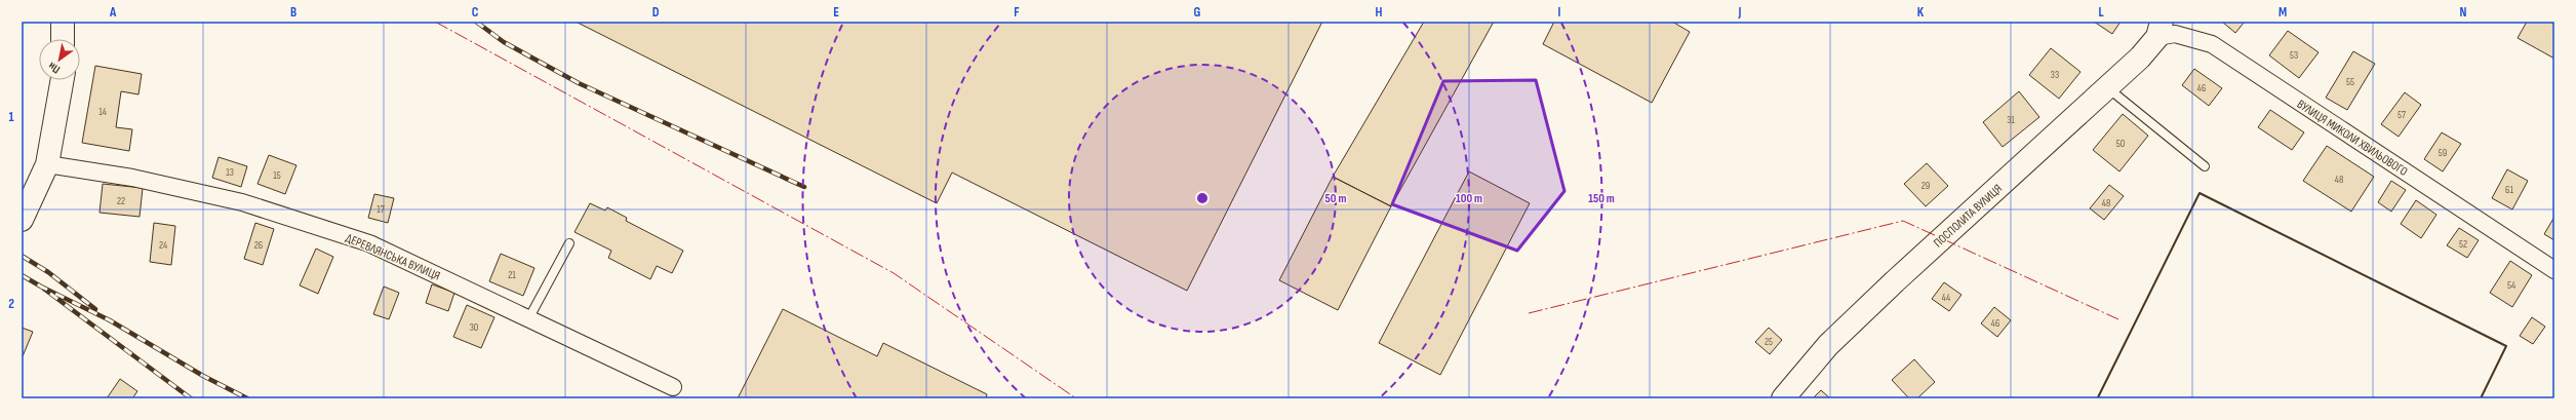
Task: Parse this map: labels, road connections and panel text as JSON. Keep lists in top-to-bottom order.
{
  "streets": {
    "main road": ["ПОСПОЛИТА ВУЛИЦЯ"],
    "street": ["ВУЛИЦЯ МИКОЛИ ХВИЛЬОВОГО", "ДЕРЕВЛЯНСЬКА ВУЛИЦЯ"]
  },
  "crossings": [
    ["ВУЛИЦЯ МИКОЛИ ХВИЛЬОВОГО", "ПОСПОЛИТА ВУЛИЦЯ"]
  ],
  "house_numbers": [
    "53",
    "33",
    "55",
    "46",
    "14",
    "57",
    "31",
    "50",
    "59",
    "13",
    "15",
    "48",
    "29",
    "61",
    "22",
    "48",
    "17",
    "52",
    "24",
    "26",
    "21",
    "54",
    "44",
    "46",
    "30",
    "25"
  ],
  "north": "bottom left",
  "grid": {
    "columns": [
      "A",
      "B",
      "C",
      "D",
      "E",
      "F",
      "G",
      "H",
      "I",
      "J",
      "K",
      "L",
      "M",
      "N"
    ],
    "rows": ["1", "2"]
  },
  "rings": ["50 m", "100 m", "150 m"]
}
